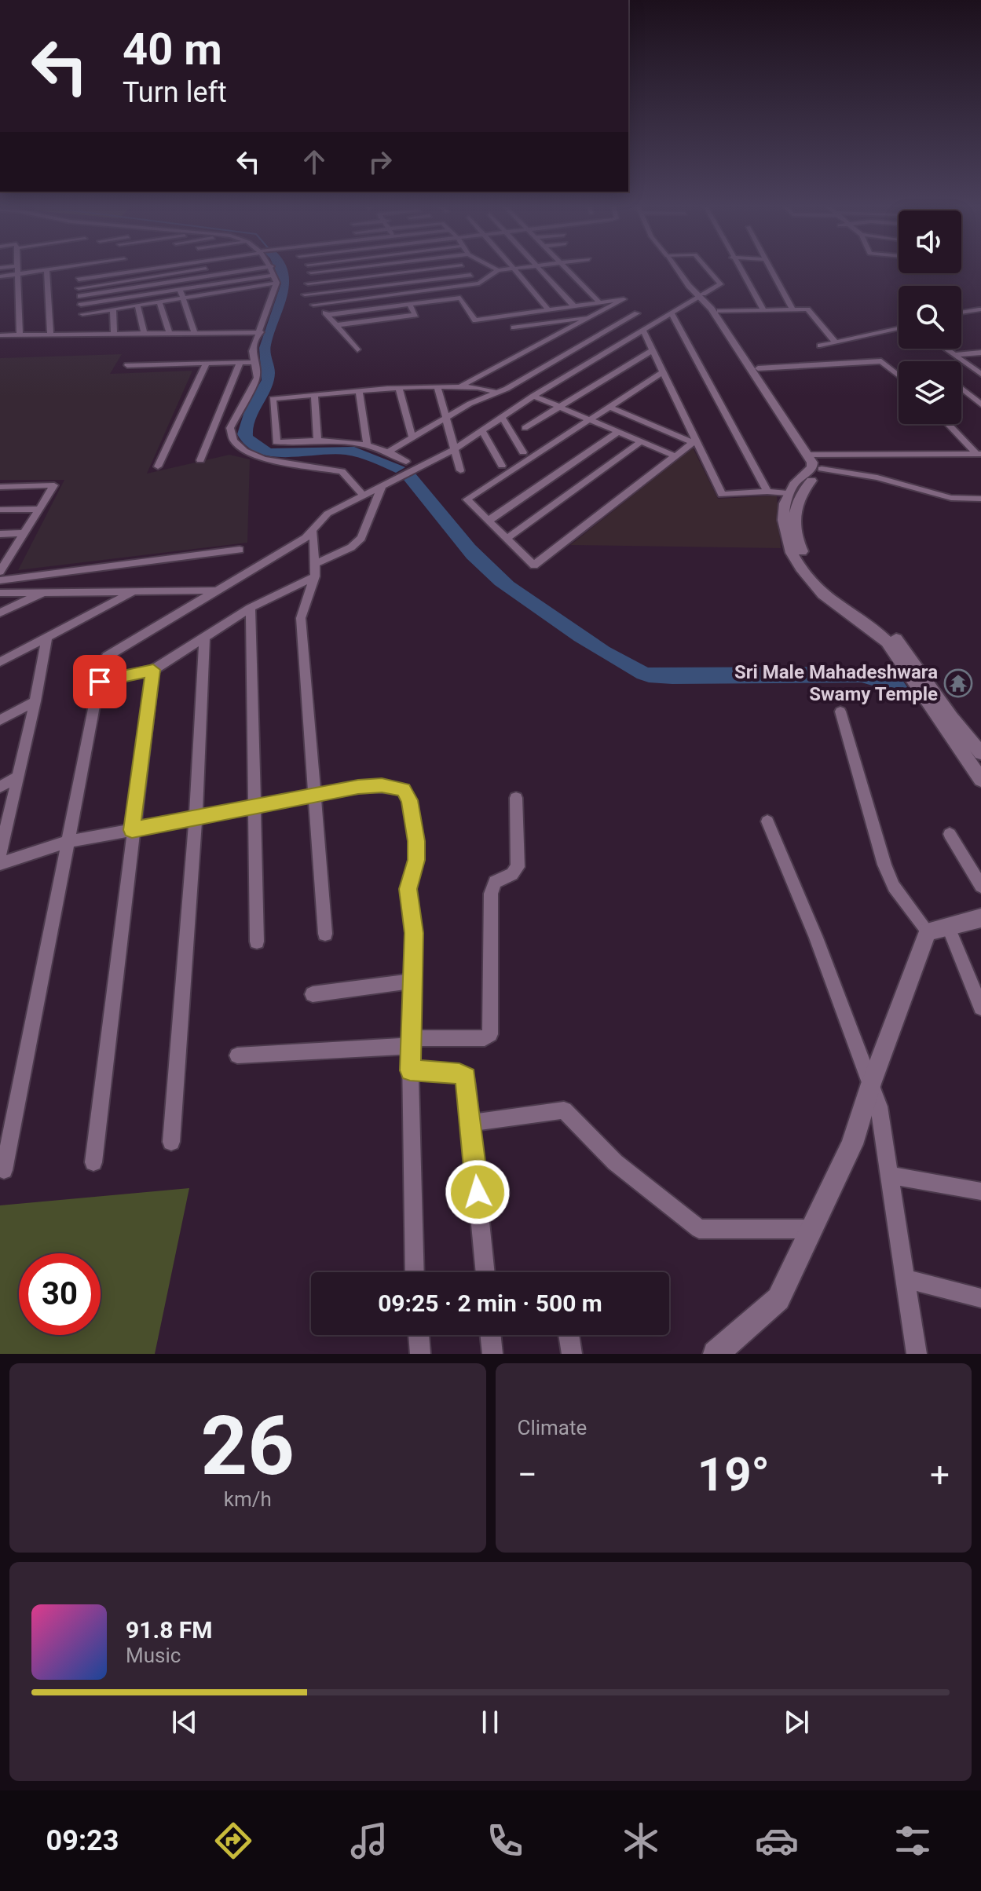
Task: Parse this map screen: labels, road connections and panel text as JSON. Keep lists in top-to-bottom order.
{
  "places": {
    "temple": ["Sri Male Mahadeshwara Swamy Temple"]
  },
  "page": {
    "turn": ["40 m", "Turn left"],
    "limit": "30",
    "trip": "09:25 · 2 min · 500 m",
    "tile": [
      ["26", "km/h"],
      "Climate"
    ],
    "heat": ["−", "19°", "+"],
    "song": ["91.8 FM", "Music"],
    "tabs": "09:23"
  }
}
